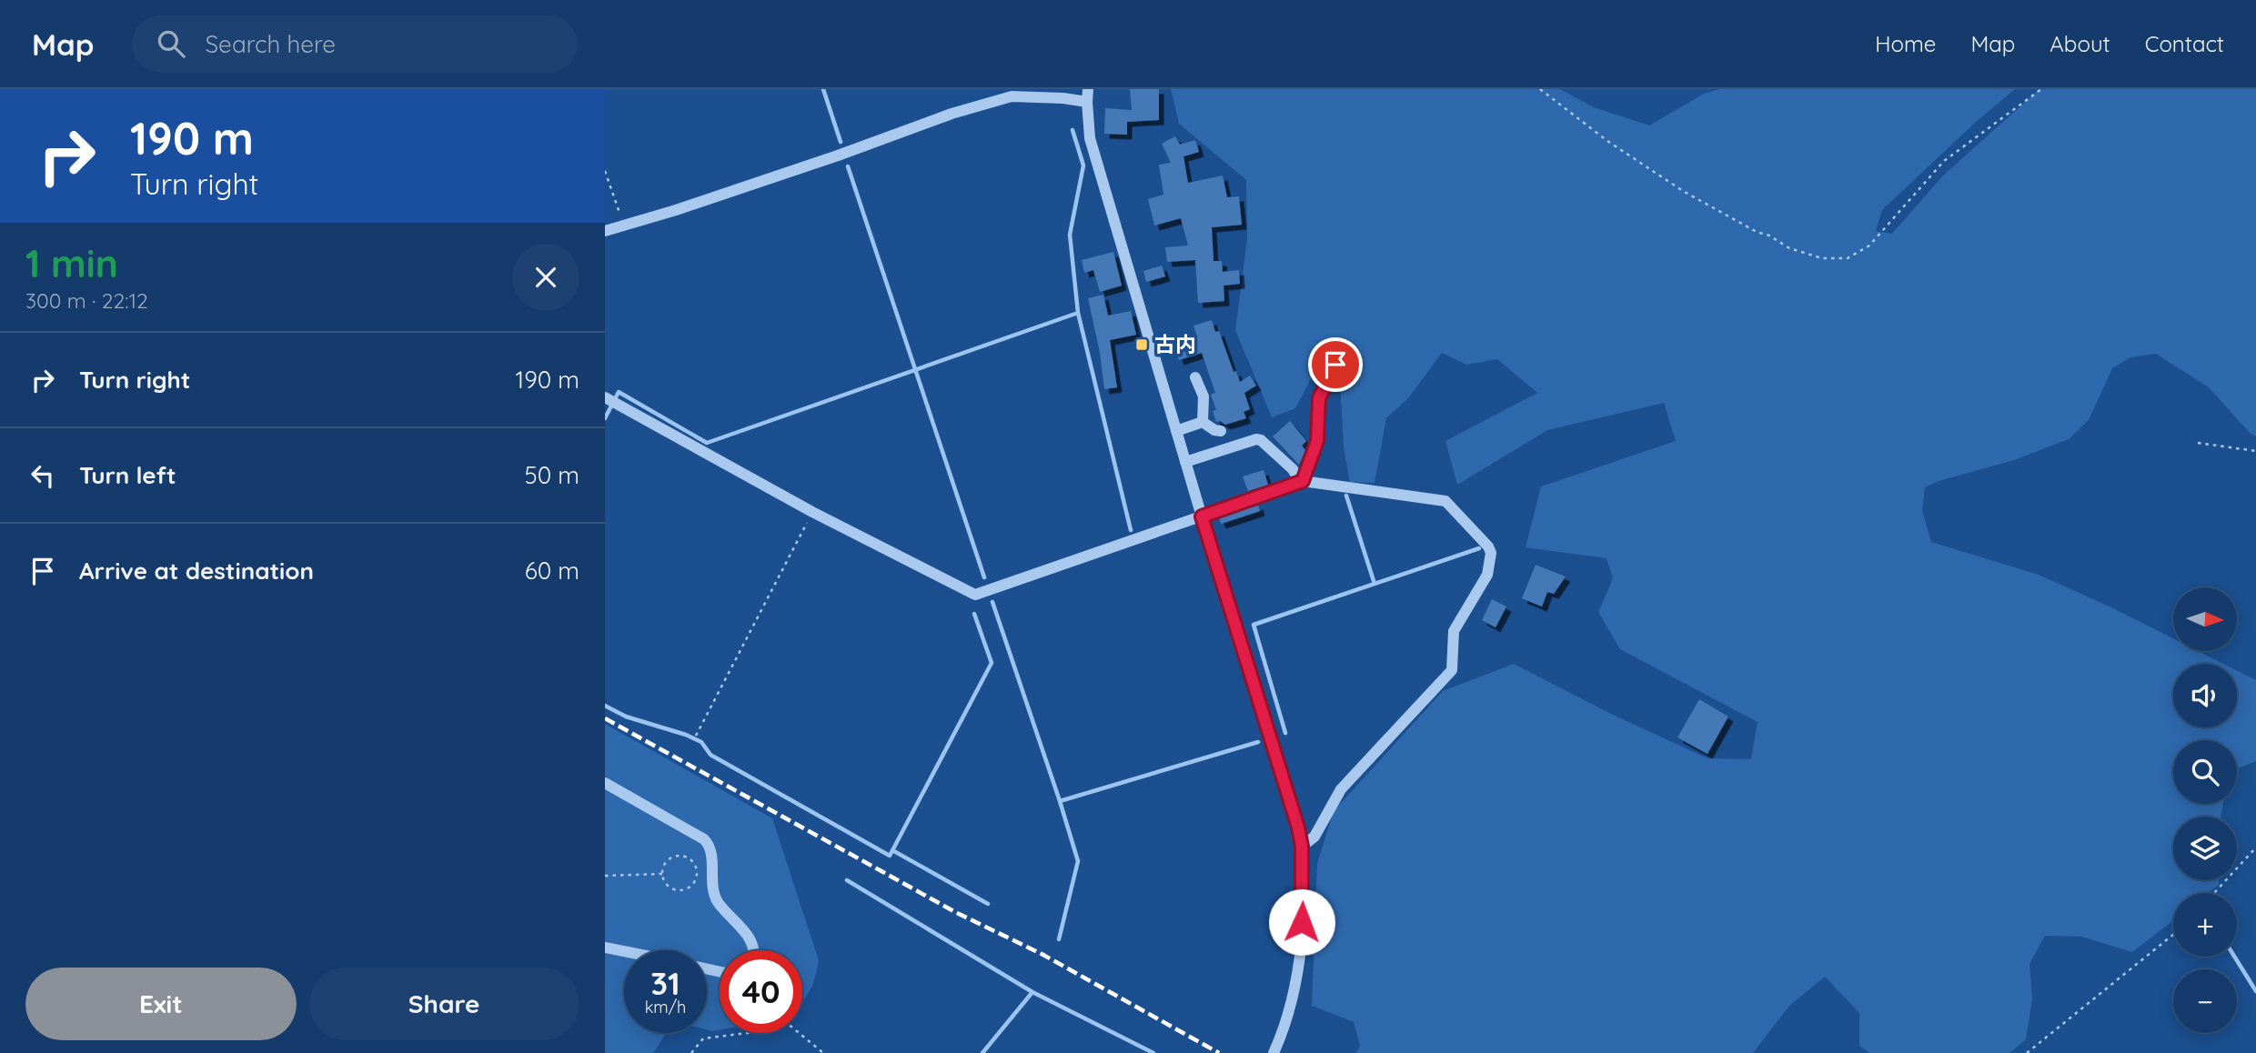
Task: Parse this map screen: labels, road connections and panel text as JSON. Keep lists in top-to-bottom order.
{
  "places": {
    "transit": ["古内"]
  },
  "north": "right",
  "page": {
    "header": "Map",
    "search": "Search here",
    "nav": [
      "Home",
      "Map",
      "About",
      "Contact"
    ],
    "turn": ["190 m", "Turn right"],
    "heading": ["1 min", "300 m · 22:12"],
    "list": [
      {
        "name": "Turn right",
        "value": "190 m"
      },
      {
        "name": "Turn left",
        "value": "50 m"
      },
      {
        "name": "Arrive at destination",
        "value": "60 m"
      }
    ],
    "map_buttons": ["+", "−"],
    "speed": "31 km/h",
    "limit": "40",
    "buttons": ["Exit", "Share"]
  }
}
